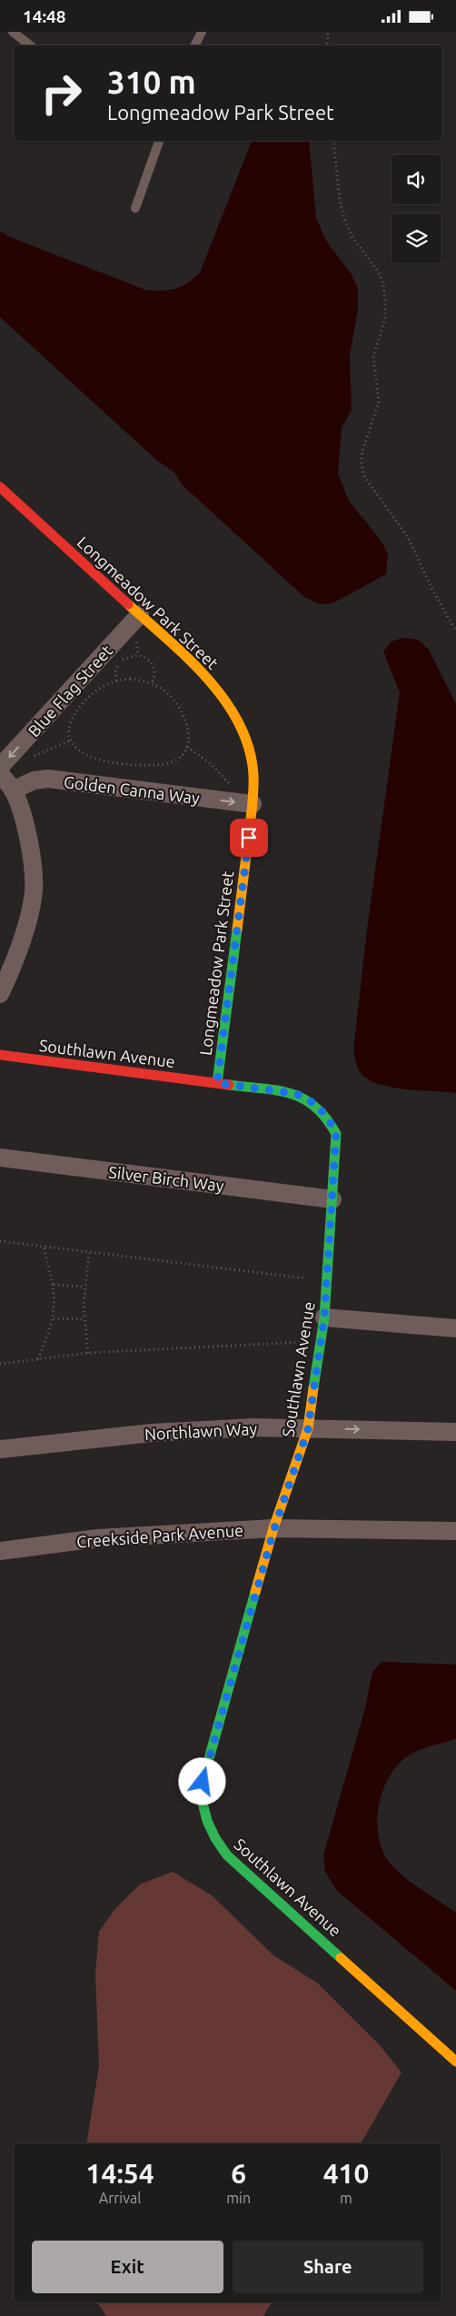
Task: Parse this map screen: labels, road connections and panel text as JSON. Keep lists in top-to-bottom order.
{
  "streets": {
    "street": [
      "Longmeadow Park Street",
      "Blue Flag Street",
      "Golden Canna Way",
      "Southlawn Avenue",
      "Silver Birch Way",
      "Northlawn Way",
      "Creekside Park Avenue"
    ]
  },
  "crossings": [
    ["Longmeadow Park Street", "Blue Flag Street"],
    ["Longmeadow Park Street", "Golden Canna Way"],
    ["Longmeadow Park Street", "Southlawn Avenue"],
    ["Southlawn Avenue", "Silver Birch Way"],
    ["Southlawn Avenue", "Northlawn Way"],
    ["Southlawn Avenue", "Creekside Park Avenue"]
  ],
  "one_way": ["Blue Flag Street", "Golden Canna Way"],
  "page": {
    "status": "14:48",
    "turn": ["310 m", "Longmeadow Park Street"],
    "eta": [
      "14:54",
      "Arrival",
      "6",
      "min",
      "410",
      "m"
    ],
    "buttons": ["Exit", "Share"]
  }
}
